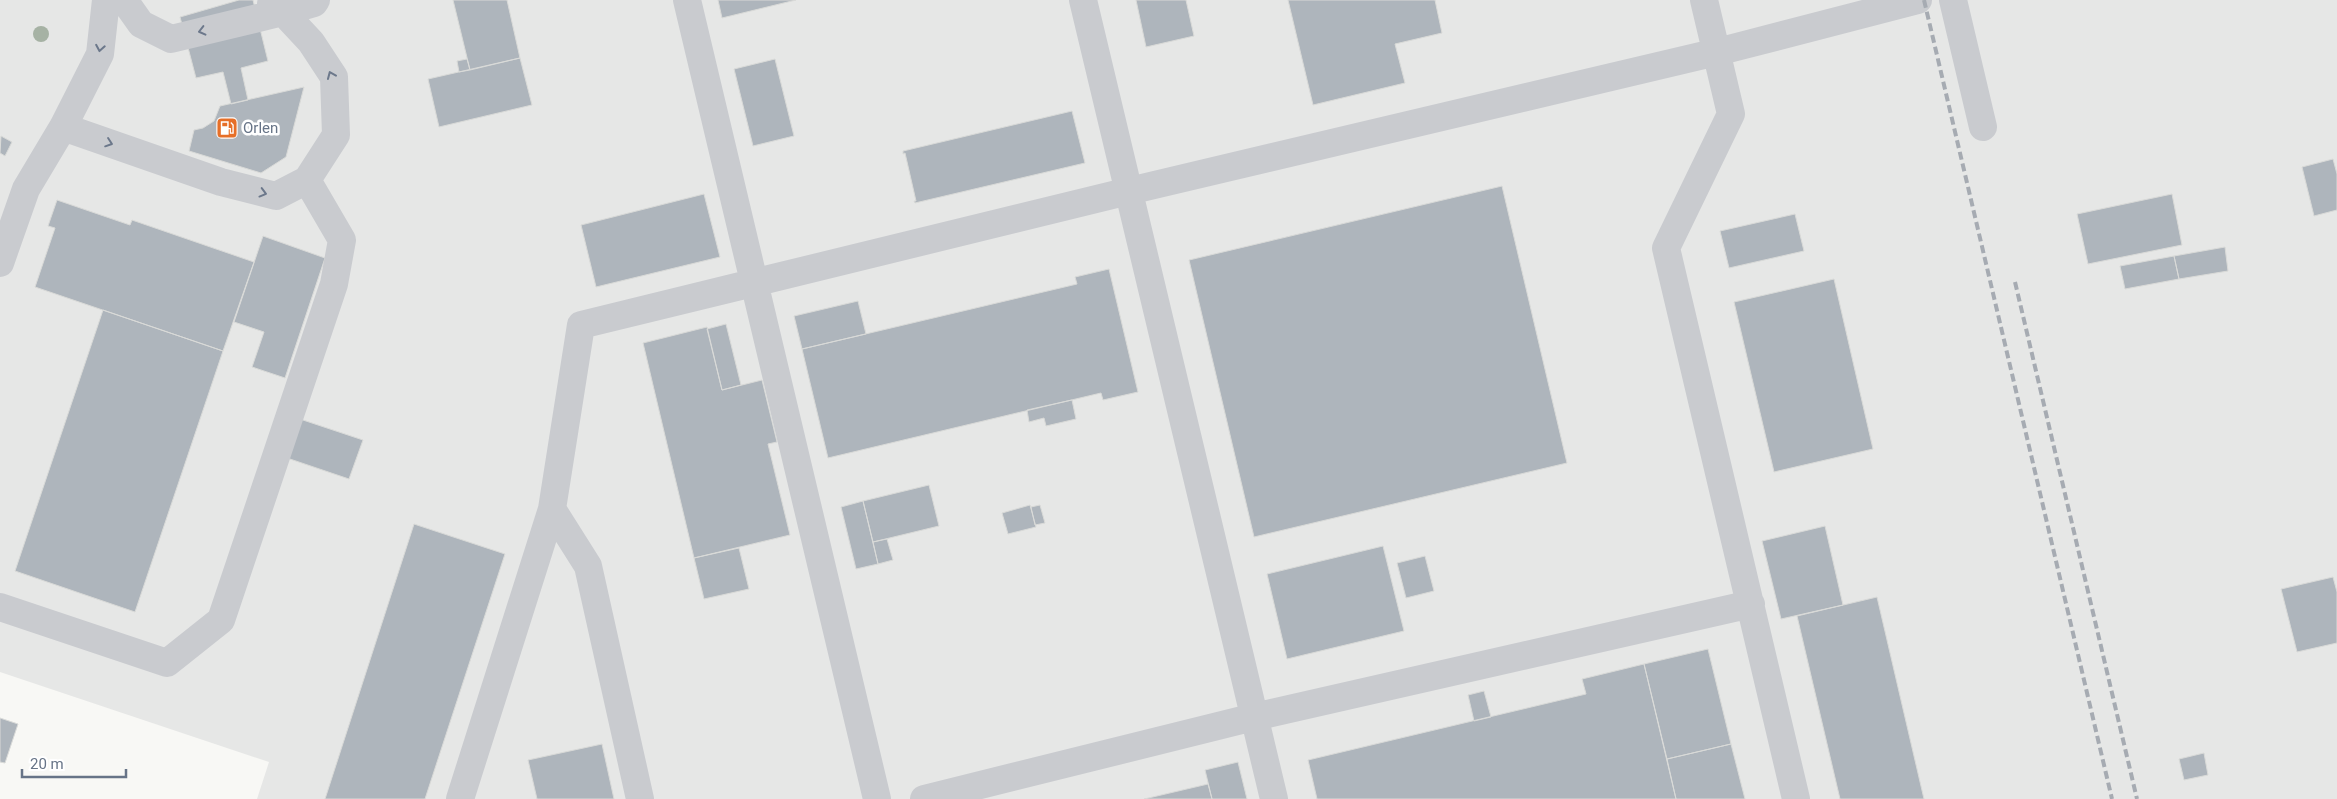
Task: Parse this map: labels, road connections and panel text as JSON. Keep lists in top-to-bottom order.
{
  "places": {
    "fuel station": ["Orlen"]
  },
  "scale_bar": "20 m"
}
